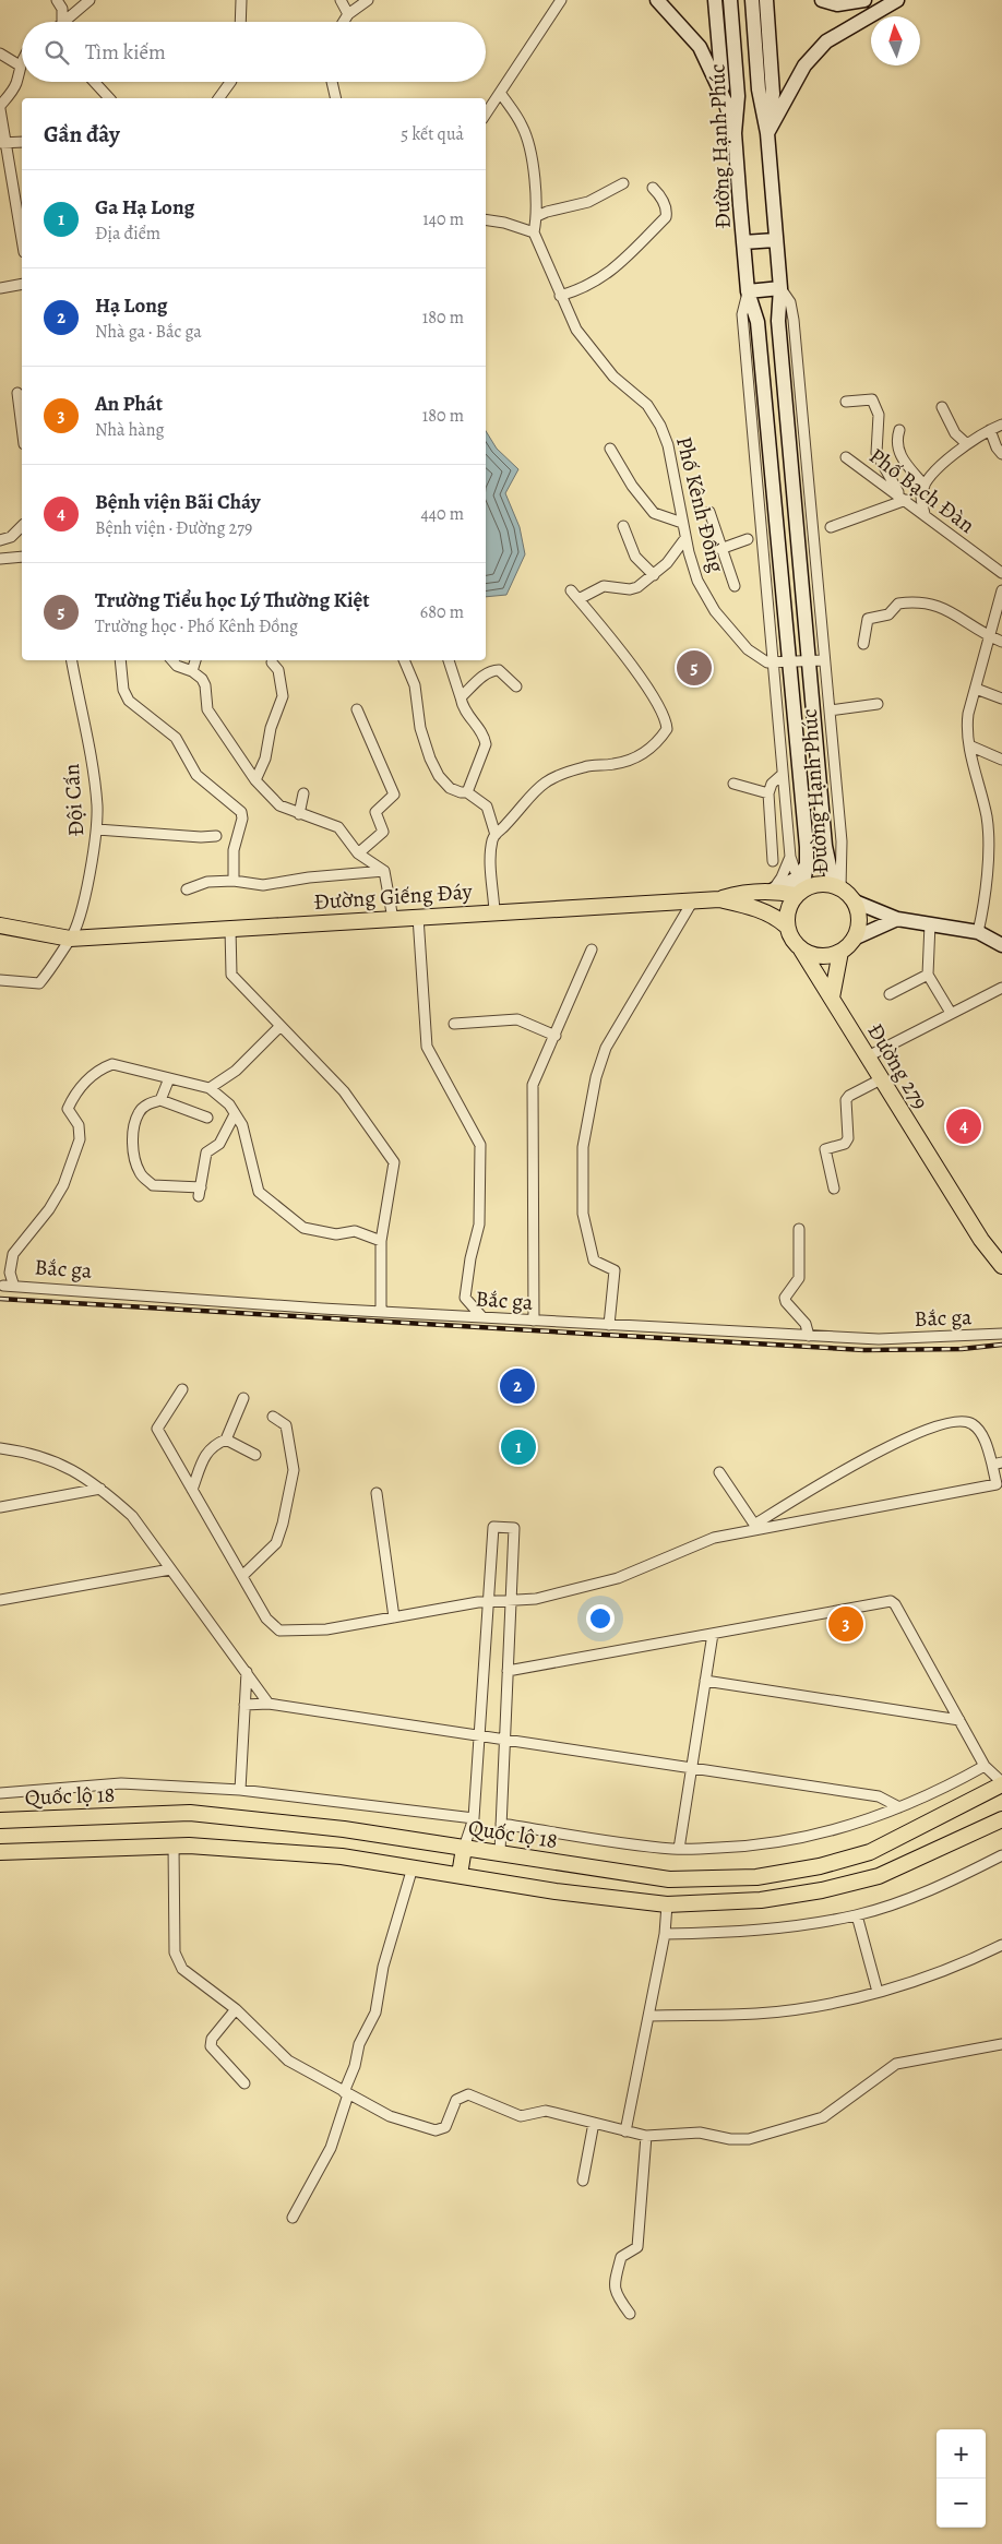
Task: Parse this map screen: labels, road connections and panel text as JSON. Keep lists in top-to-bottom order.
{
  "streets": {
    "main road": [
      "Đường Hạnh Phúc",
      "Đường Giếng Đáy",
      "Đường 279",
      "Quốc lộ 18"
    ],
    "street": [
      "Phố Bạch Đàn",
      "Phố Kênh Đồng",
      "Đội Cấn",
      "Bắc ga"
    ]
  },
  "crossings": [
    ["Đường Hạnh Phúc", "Phố Kênh Đồng"],
    ["Đường Hạnh Phúc", "Đường Giếng Đáy"],
    ["Đường Hạnh Phúc", "Đường 279"],
    ["Đội Cấn", "Đường Giếng Đáy"],
    ["Đường Giếng Đáy", "Đường 279"]
  ],
  "north": "top",
  "page": {
    "search": "Tìm kiếm",
    "heading": ["Gần đây", "5 kết quả"],
    "list": [
      {
        "mark": "1",
        "name": "Ga Hạ Long",
        "note": "Địa điểm",
        "value": "140 m"
      },
      {
        "mark": "2",
        "name": "Hạ Long",
        "note": "Nhà ga · Bắc ga",
        "value": "180 m"
      },
      {
        "mark": "3",
        "name": "An Phát",
        "note": "Nhà hàng",
        "value": "180 m"
      },
      {
        "mark": "4",
        "name": "Bệnh viện Bãi Cháy",
        "note": "Bệnh viện · Đường 279",
        "value": "440 m"
      },
      {
        "mark": "5",
        "name": "Trường Tiểu học Lý Thường Kiệt",
        "note": "Trường học · Phố Kênh Đồng",
        "value": "680 m"
      }
    ],
    "pins": [
      "5",
      "4",
      "2",
      "1",
      "3"
    ],
    "map_buttons": ["+", "−"]
  }
}
